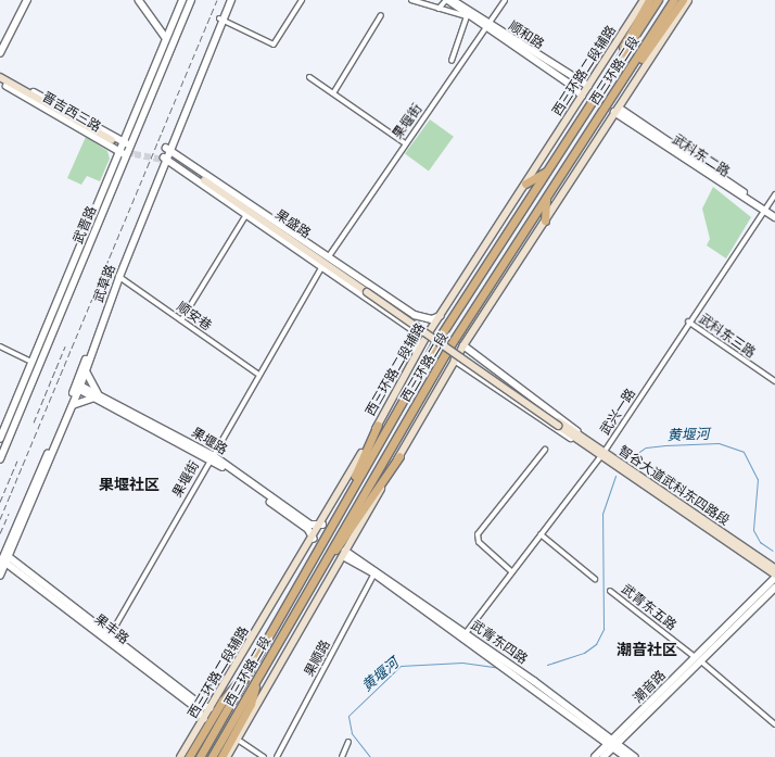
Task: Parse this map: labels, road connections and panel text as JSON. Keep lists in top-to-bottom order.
{
  "streets": {
    "highway": ["西三环路二段"],
    "main road": [
      "西三环路二段辅路",
      "晋吉西三路",
      "果盛路",
      "智谷大道武科东四路段"
    ],
    "street": [
      "顺和路",
      "果堰街",
      "武科东二路",
      "武晋路",
      "武草路",
      "顺安巷",
      "武科东三路",
      "武兴一路",
      "果堰路",
      "武青东五路",
      "果丰路",
      "武青东四路",
      "果顺路",
      "潮音路"
    ]
  },
  "crossings": [
    ["顺和路", "西三环路二段辅路"],
    ["顺和路", "果堰街"],
    ["西三环路二段辅路", "果堰路"],
    ["西三环路二段辅路", "果丰路"],
    ["晋吉西三路", "武晋路"],
    ["果堰街", "顺安巷"],
    ["果堰街", "果堰路"],
    ["果堰街", "果丰路"],
    ["武科东二路", "武兴一路"],
    ["武草路", "顺安巷"],
    ["武草路", "果堰路"],
    ["武草路", "果丰路"],
    ["武科东三路", "武兴一路"],
    ["武兴一路", "智谷大道武科东四路段"],
    ["武兴一路", "武青东四路"],
    ["智谷大道武科东四路段", "潮音路"],
    ["武青东五路", "潮音路"],
    ["武青东四路", "果顺路"],
    ["武青东四路", "潮音路"]
  ],
  "districts": ["果堰社区", "潮音社区"],
  "water": ["黄堰河"]
}
